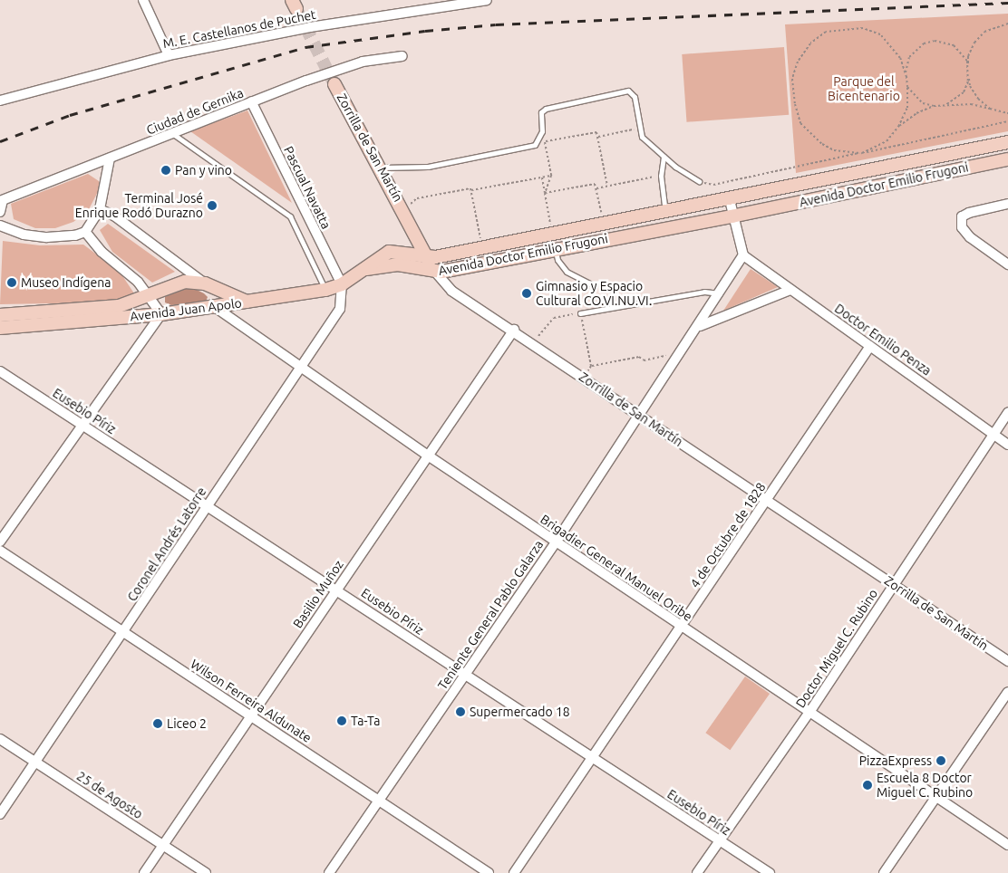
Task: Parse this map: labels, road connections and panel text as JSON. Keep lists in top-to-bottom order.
{
  "streets": {
    "street": [
      "M. E. Castellanos de Puchet",
      "Ciudad de Gernika",
      "Zorrilla de San Martín",
      "Avenida Doctor Emilio Frugoni",
      "Pascual Navatta",
      "Avenida Juan Apolo",
      "Doctor Emilio Penza",
      "Eusebio Píriz",
      "4 de Octubre de 1828",
      "Coronel Andrés Latorre",
      "Brigadier General Manuel Oribe",
      "Basilio Muñoz",
      "Teniente General Pablo Galarza",
      "Doctor Miguel C. Rubino",
      "Wilson Ferreira Aldunate",
      "25 de Agosto"
    ]
  },
  "crossings": [
    ["Ciudad de Gernika", "Pascual Navatta"],
    ["Zorrilla de San Martín", "Avenida Doctor Emilio Frugoni"],
    ["Zorrilla de San Martín", "4 de Octubre de 1828"],
    ["Zorrilla de San Martín", "Basilio Muñoz"],
    ["Zorrilla de San Martín", "Teniente General Pablo Galarza"],
    ["Zorrilla de San Martín", "Doctor Miguel C. Rubino"],
    ["Pascual Navatta", "Coronel Andrés Latorre"],
    ["Avenida Juan Apolo", "Brigadier General Manuel Oribe"],
    ["Doctor Emilio Penza", "4 de Octubre de 1828"],
    ["Doctor Emilio Penza", "Teniente General Pablo Galarza"],
    ["Doctor Emilio Penza", "Doctor Miguel C. Rubino"],
    ["Eusebio Píriz", "4 de Octubre de 1828"],
    ["Eusebio Píriz", "Coronel Andrés Latorre"],
    ["Eusebio Píriz", "Basilio Muñoz"],
    ["Eusebio Píriz", "Teniente General Pablo Galarza"],
    ["Eusebio Píriz", "Doctor Miguel C. Rubino"],
    ["4 de Octubre de 1828", "Brigadier General Manuel Oribe"],
    ["Coronel Andrés Latorre", "Brigadier General Manuel Oribe"],
    ["Coronel Andrés Latorre", "Wilson Ferreira Aldunate"],
    ["Coronel Andrés Latorre", "25 de Agosto"],
    ["Brigadier General Manuel Oribe", "Basilio Muñoz"],
    ["Brigadier General Manuel Oribe", "Teniente General Pablo Galarza"],
    ["Brigadier General Manuel Oribe", "Doctor Miguel C. Rubino"],
    ["Basilio Muñoz", "Wilson Ferreira Aldunate"],
    ["Basilio Muñoz", "25 de Agosto"],
    ["Teniente General Pablo Galarza", "Wilson Ferreira Aldunate"]
  ],
  "parks": ["Parque del Bicentenario"],
  "places": [
    "Pan y vino",
    "Terminal José Enrique Rodó Durazno",
    "Museo Indígena",
    "Gimnasio y Espacio Cultural CO.VI.NU.VI.",
    "Supermercado 18",
    "Ta-Ta",
    "Liceo 2",
    "PizzaExpress",
    "Escuela 8 Doctor Miguel C. Rubino"
  ]
}
